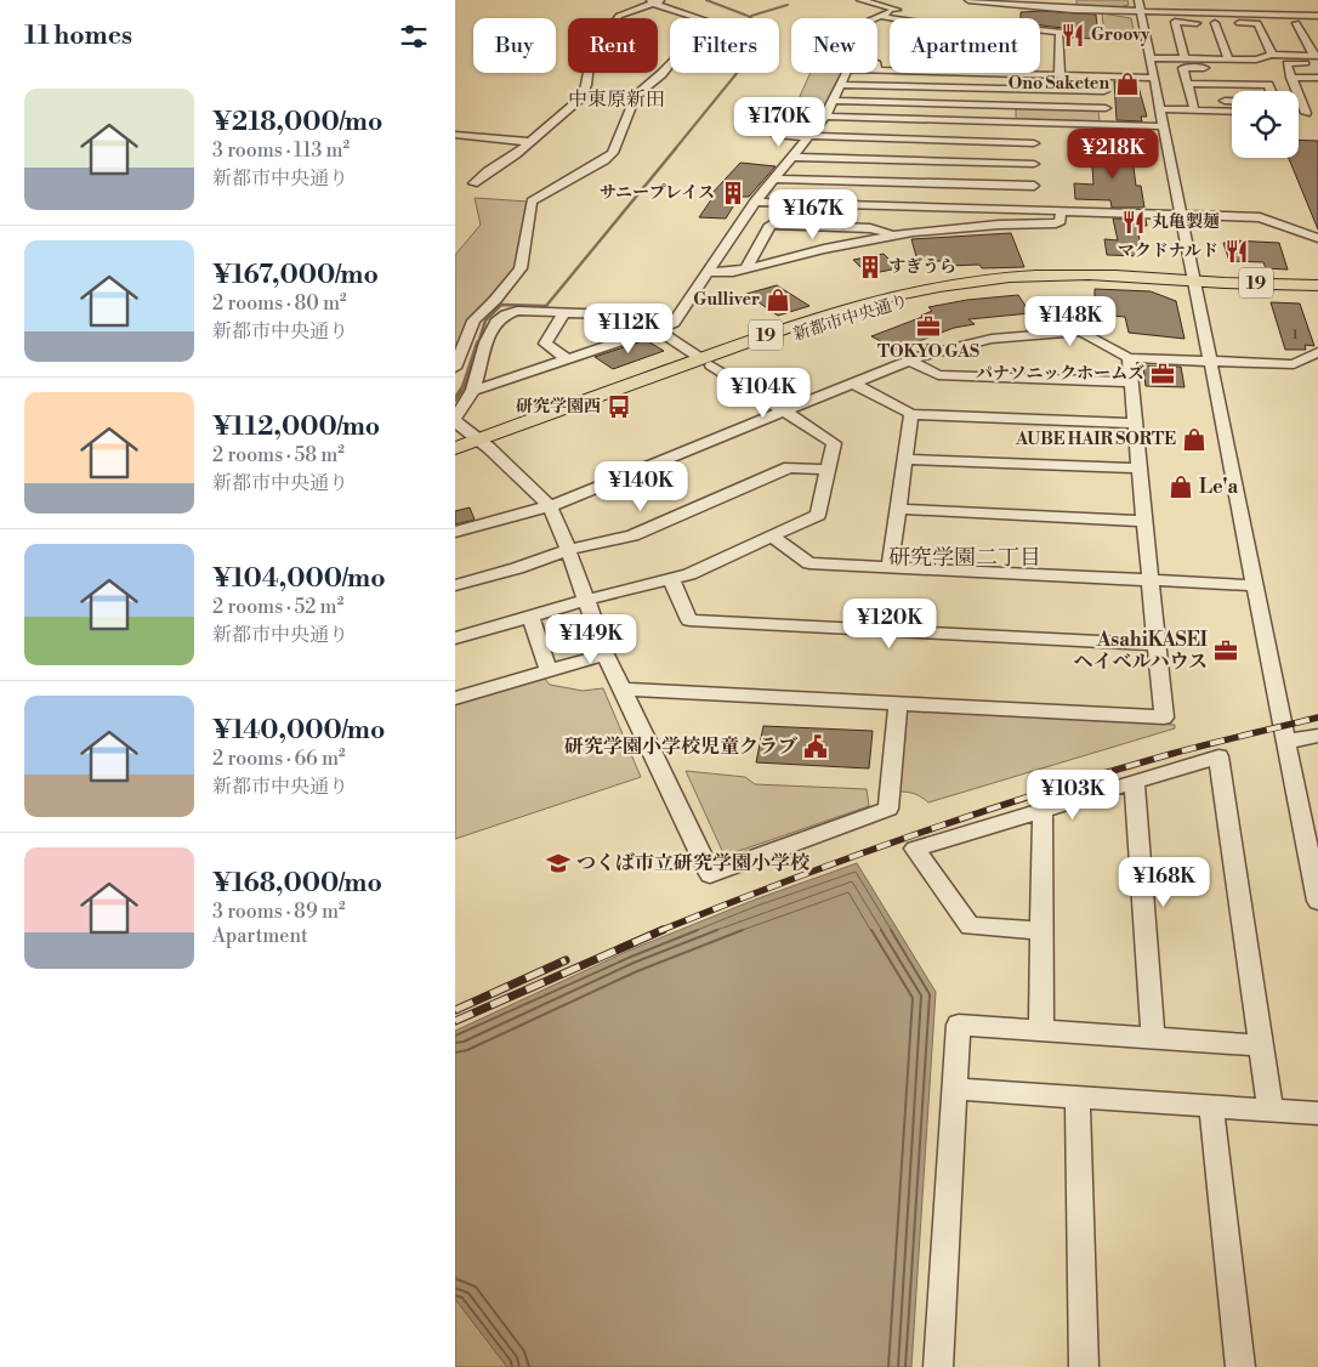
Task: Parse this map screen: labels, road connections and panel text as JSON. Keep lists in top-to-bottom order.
{
  "streets": {
    "main road": ["19", "新都市中央通り"]
  },
  "districts": ["中東原新田", "研究学園二丁目"],
  "places": {
    "restaurant": ["Groovy", "丸亀製麺", "マクドナルド"],
    "shop": [
      "Ono Saketen",
      "Gulliver",
      "AUBE HAIR SORTE",
      "Le'a"
    ],
    "building": ["サニープレイス", "すぎうら"],
    "office": ["TOKYO GAS", "パナソニックホームズ", "AsahiKASEI ヘイベルハウス"],
    "bus stop": ["研究学園西"],
    "public building": ["研究学園小学校児童クラブ"],
    "school or university": ["つくば市立研究学園小学校"]
  },
  "house_numbers": ["1"],
  "page": {
    "heading": "11 homes",
    "chip": [
      "Buy",
      "Rent",
      "Filters",
      "New",
      "Apartment"
    ],
    "list": [
      {
        "name": "¥218,000/mo",
        "note": "3 rooms · 113 m² · 新都市中央通り"
      },
      {
        "name": "¥167,000/mo",
        "note": "2 rooms · 80 m² · 新都市中央通り"
      },
      {
        "name": "¥112,000/mo",
        "note": "2 rooms · 58 m² · 新都市中央通り"
      },
      {
        "name": "¥104,000/mo",
        "note": "2 rooms · 52 m² · 新都市中央通り"
      },
      {
        "name": "¥140,000/mo",
        "note": "2 rooms · 66 m² · 新都市中央通り"
      },
      {
        "name": "¥168,000/mo",
        "note": "3 rooms · 89 m² · Apartment"
      }
    ],
    "price": [
      "¥170K",
      "¥218K",
      "¥167K",
      "¥148K",
      "¥112K",
      "¥104K",
      "¥140K",
      "¥120K",
      "¥149K",
      "¥103K",
      "¥168K"
    ]
  }
}
